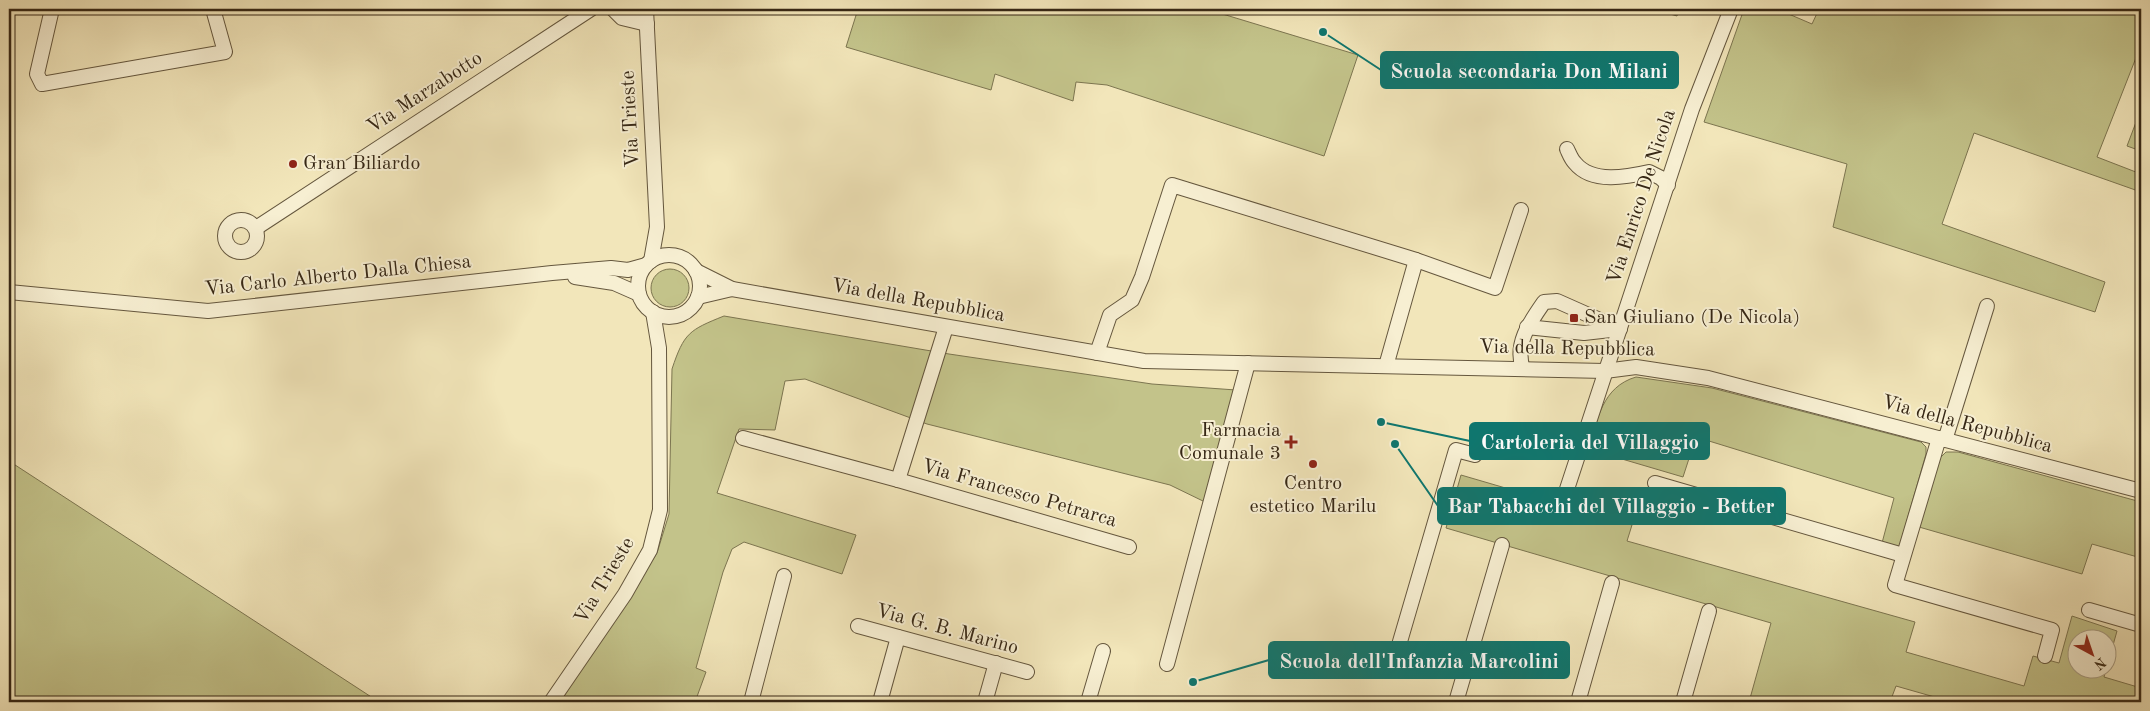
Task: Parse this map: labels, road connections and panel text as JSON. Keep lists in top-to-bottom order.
{
  "streets": {
    "street": [
      "Via Marzabotto",
      "Via Trieste",
      "Via Enrico De Nicola",
      "Via Carlo Alberto Dalla Chiesa",
      "Via della Repubblica",
      "Via Francesco Petrarca",
      "Via G. B. Marino"
    ]
  },
  "crossings": [
    ["Via Trieste", "Via Carlo Alberto Dalla Chiesa"],
    ["Via Trieste", "Via della Repubblica"],
    ["Via Enrico De Nicola", "Via della Repubblica"],
    ["Via Carlo Alberto Dalla Chiesa", "Via della Repubblica"],
    ["Via della Repubblica", "Via Francesco Petrarca"]
  ],
  "places": {
    "other": [
      "Scuola secondaria Don Milani",
      "Gran Biliardo",
      "Cartoleria del Villaggio",
      "Bar Tabacchi del Villaggio - Better",
      "Centro estetico Marilu",
      "Scuola dell'Infanzia Marcolini"
    ],
    "transit": ["San Giuliano (De Nicola)"],
    "health": ["Farmacia Comunale 3"]
  },
  "north": "bottom right"
}
